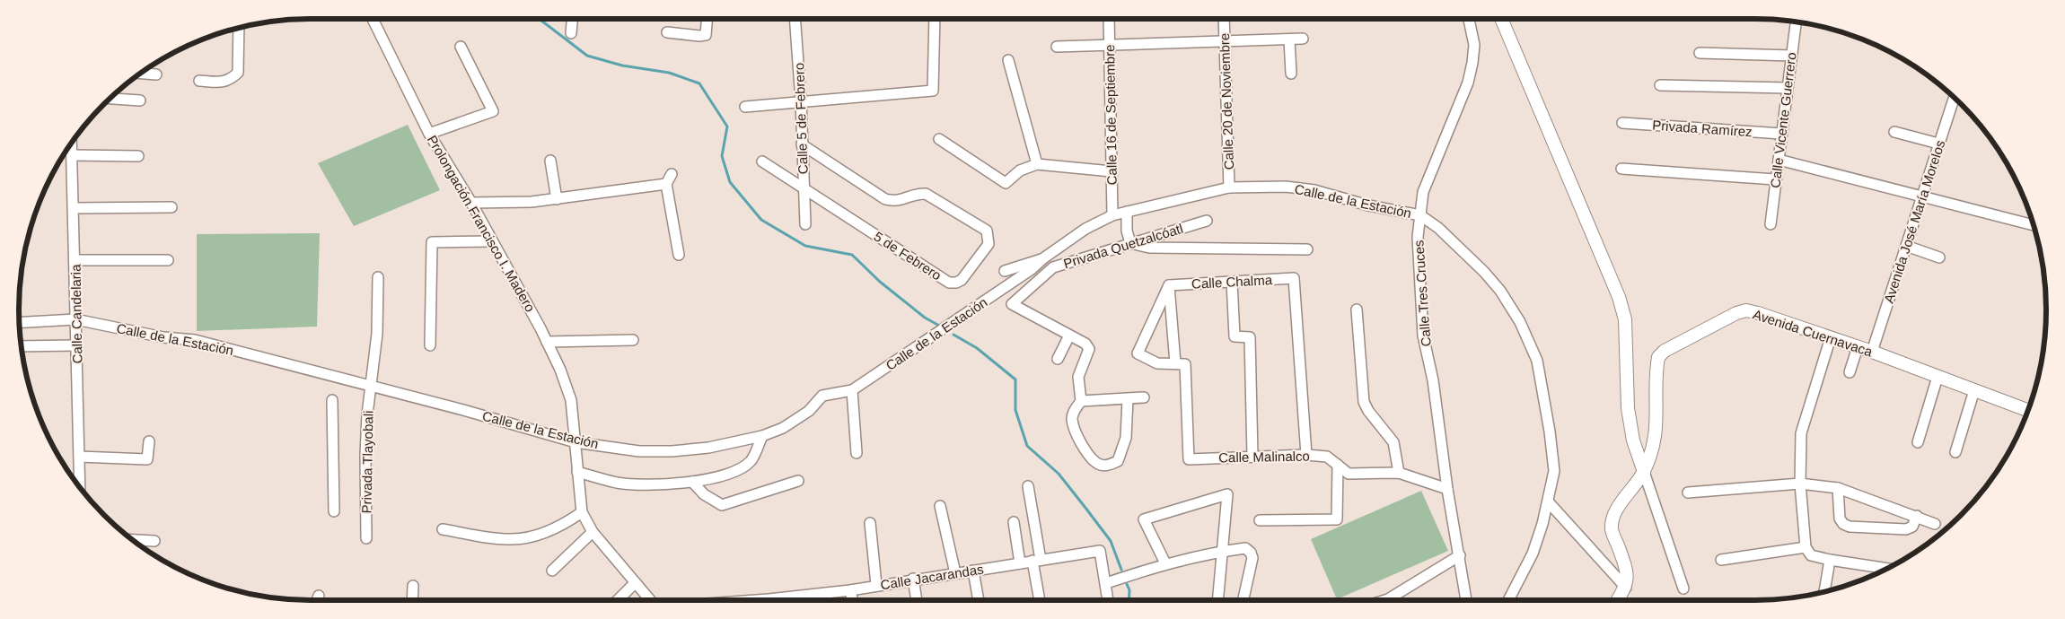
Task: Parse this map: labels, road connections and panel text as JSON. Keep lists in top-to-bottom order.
{
  "streets": {
    "street": [
      "Calle 20 de Noviembre",
      "Calle 16 de Septiembre",
      "Calle 5 de Febrero",
      "Calle Vicente Guerrero",
      "Privada Ramírez",
      "Calle de la Estación",
      "Avenida José María Morelos",
      "Prolongación Francisco I. Madero",
      "Privada Quetzalcóatl",
      "5 de Febrero",
      "Calle Chalma",
      "Calle Tres Cruces",
      "Calle Candelaria",
      "Avenida Cuernavaca",
      "Calle Malinalco",
      "Privada Tlayobali",
      "Calle Jacarandas"
    ]
  },
  "crossings": [
    ["Calle 20 de Noviembre", "Calle de la Estación"],
    ["Calle 16 de Septiembre", "Calle de la Estación"],
    ["Calle 5 de Febrero", "5 de Febrero"],
    ["Calle Vicente Guerrero", "Privada Ramírez"],
    ["Calle de la Estación", "Prolongación Francisco I. Madero"],
    ["Calle de la Estación", "Calle Tres Cruces"],
    ["Calle de la Estación", "Calle Candelaria"],
    ["Calle de la Estación", "Privada Tlayobali"],
    ["Avenida José María Morelos", "Avenida Cuernavaca"],
    ["Calle Chalma", "Calle Malinalco"],
    ["Calle Tres Cruces", "Calle Malinalco"]
  ]
}
